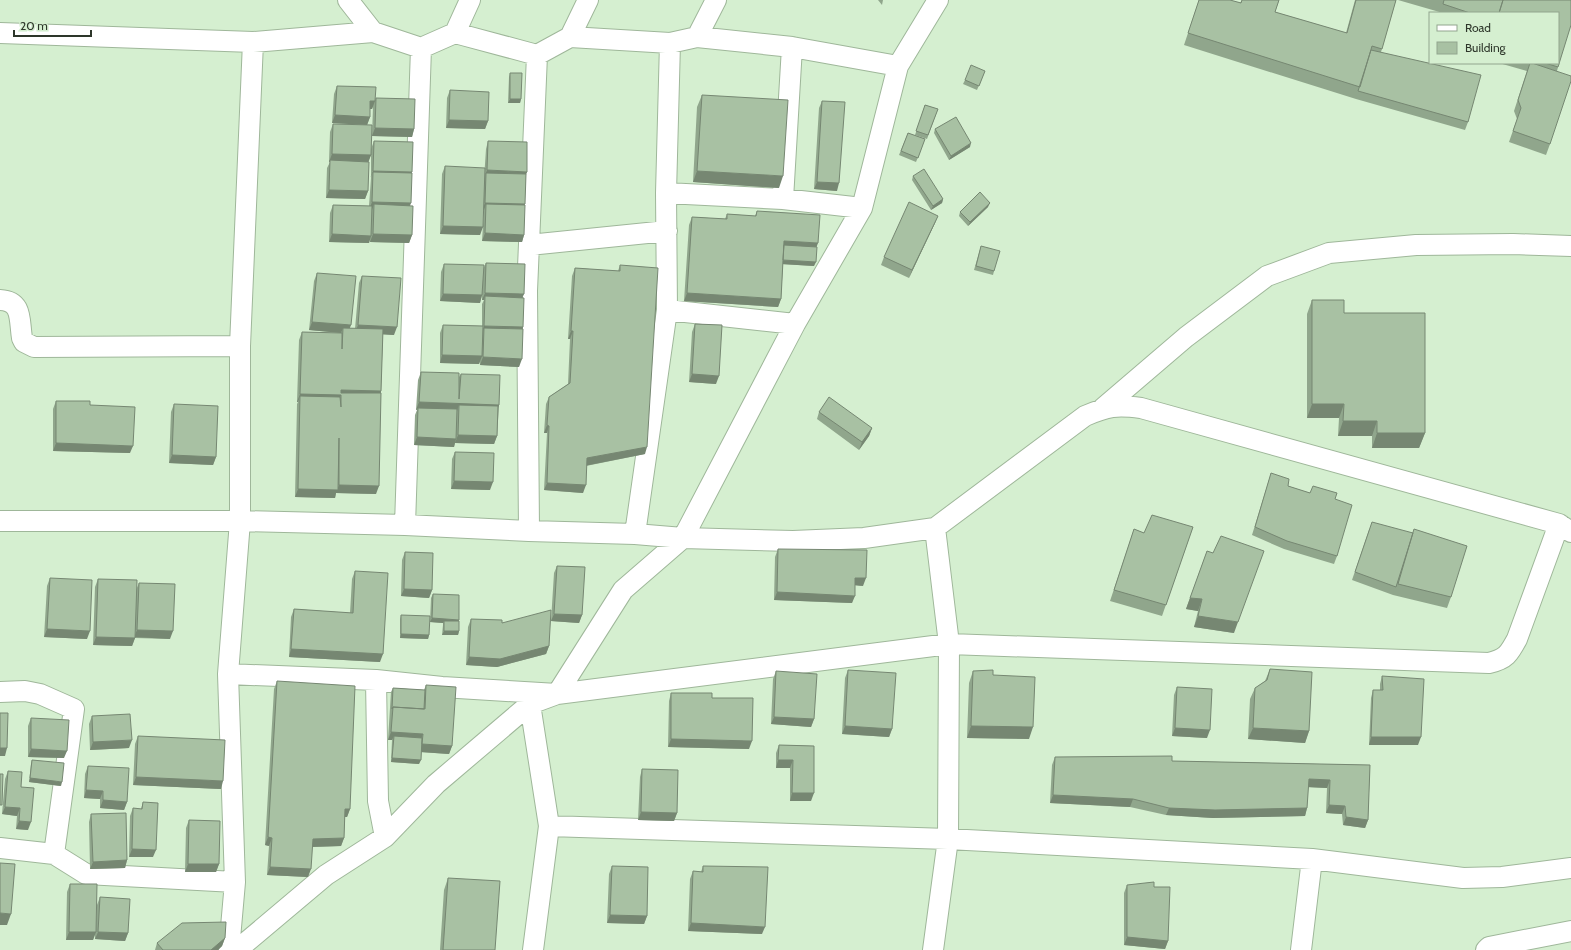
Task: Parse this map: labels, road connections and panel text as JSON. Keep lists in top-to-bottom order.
{
  "legend": ["Road", "Building"],
  "scale_bar": "20 m"
}
